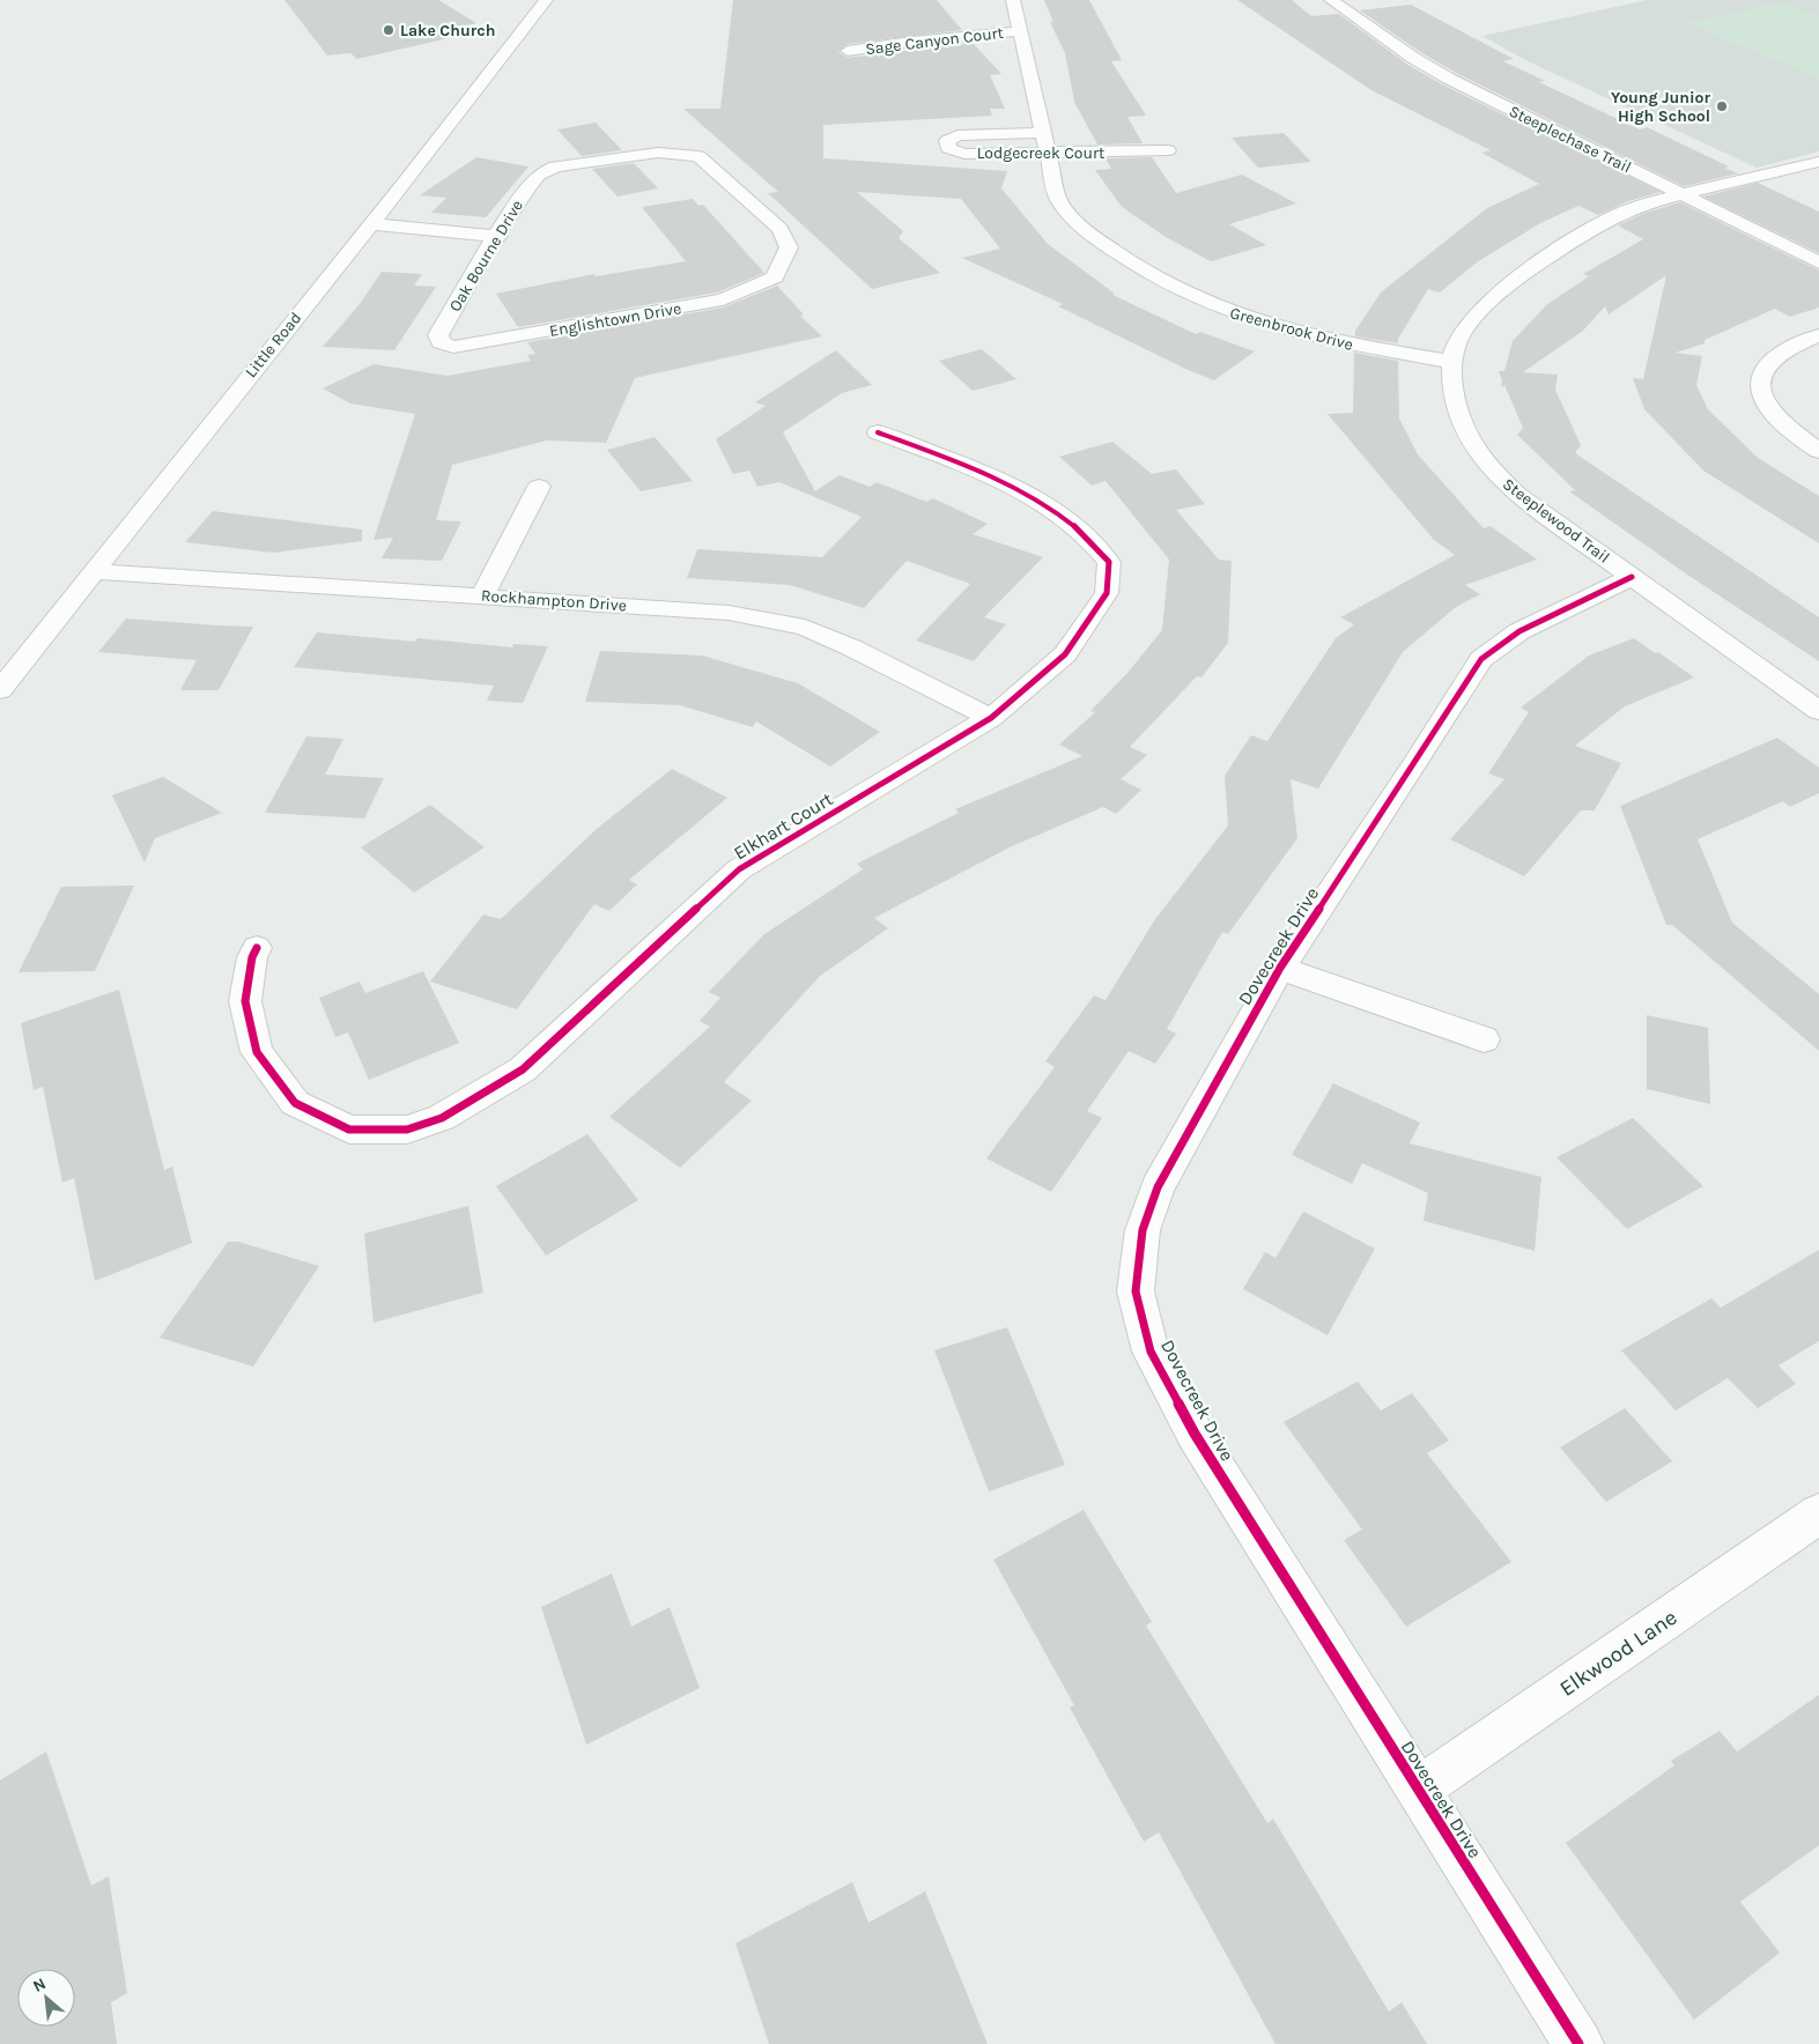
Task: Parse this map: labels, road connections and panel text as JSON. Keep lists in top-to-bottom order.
{
  "streets": {
    "street": [
      "Sage Canyon Court",
      "Steeplechase Trail",
      "Lodgecreek Court",
      "Oak Bourne Drive",
      "Englishtown Drive",
      "Greenbrook Drive",
      "Little Road",
      "Steeplewood Trail",
      "Rockhampton Drive",
      "Elkhart Court",
      "Dovecreek Drive",
      "Elkwood Lane"
    ]
  },
  "crossings": [
    ["Sage Canyon Court", "Greenbrook Drive"],
    ["Steeplechase Trail", "Steeplewood Trail"],
    ["Lodgecreek Court", "Greenbrook Drive"],
    ["Oak Bourne Drive", "Englishtown Drive"],
    ["Greenbrook Drive", "Steeplewood Trail"],
    ["Little Road", "Rockhampton Drive"],
    ["Steeplewood Trail", "Dovecreek Drive"],
    ["Rockhampton Drive", "Elkhart Court"],
    ["Dovecreek Drive", "Elkwood Lane"]
  ],
  "places": ["Lake Church", "Young Junior High School"],
  "north": "top left"
}
